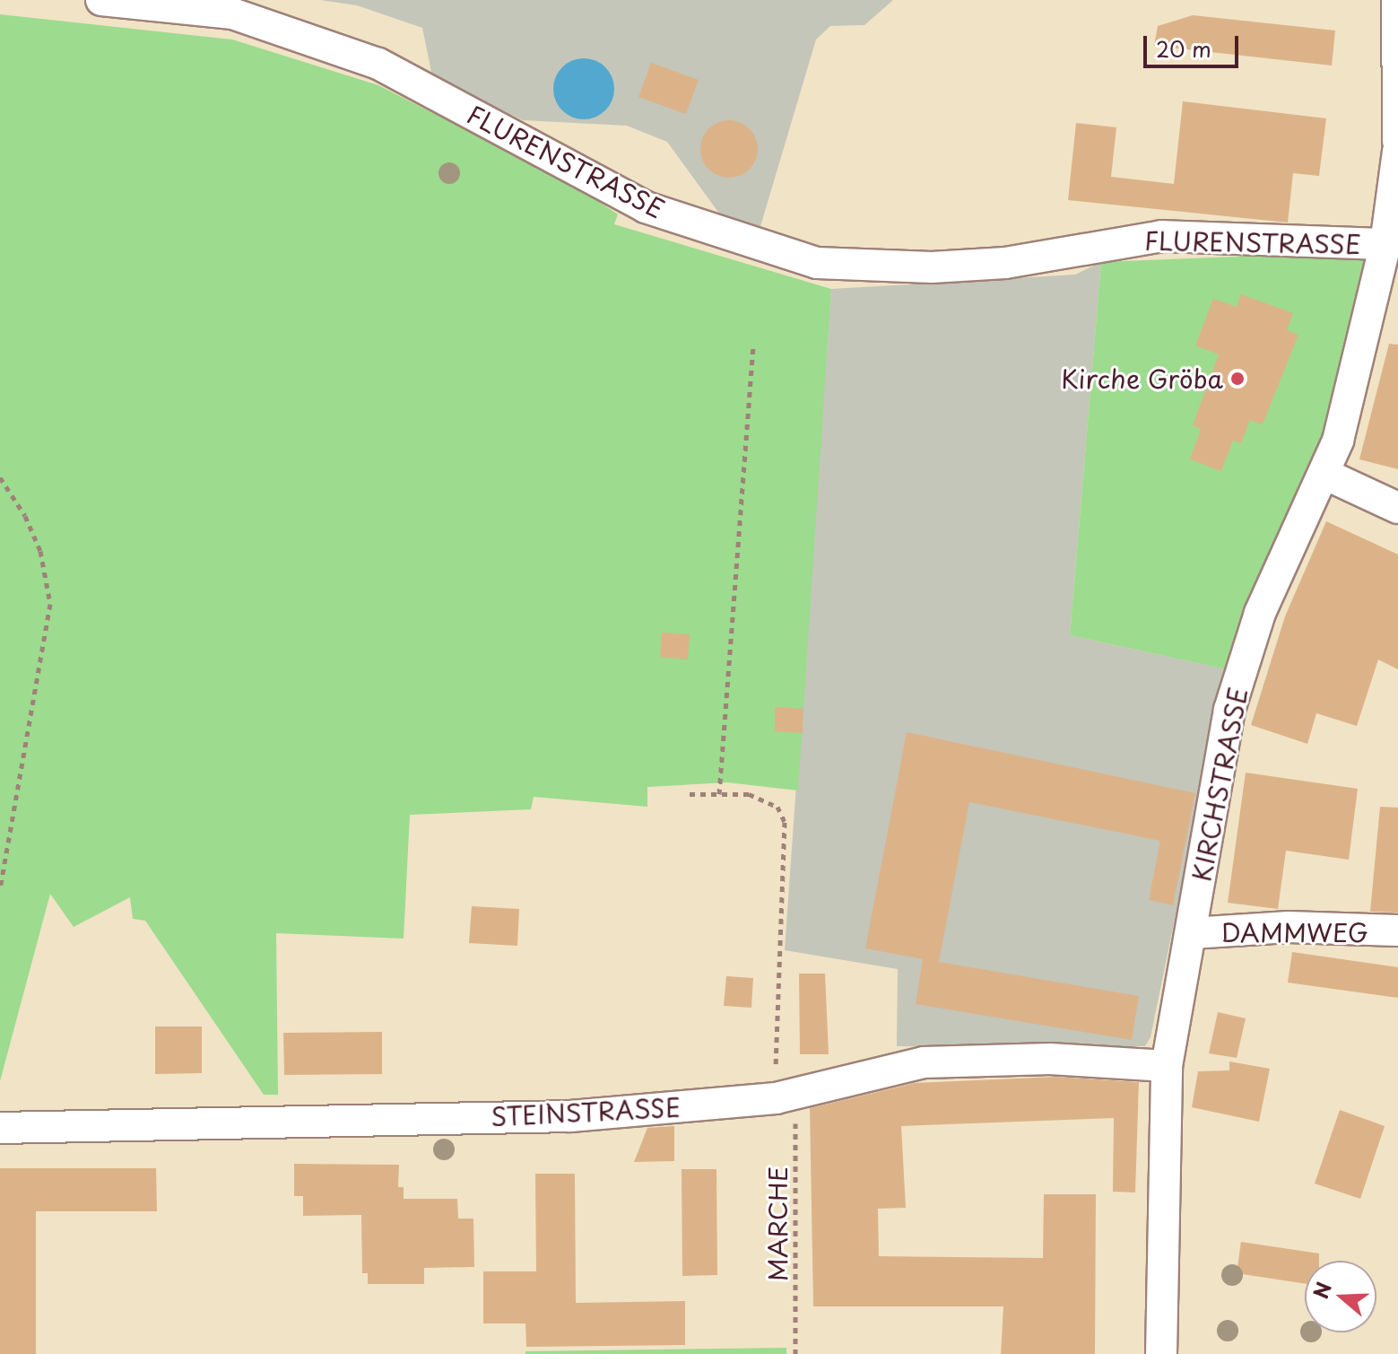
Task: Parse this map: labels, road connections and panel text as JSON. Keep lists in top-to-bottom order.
{
  "streets": {
    "street": [
      "FLURENSTRASSE",
      "KIRCHSTRASSE",
      "DAMMWEG",
      "STEINSTRASSE"
    ],
    "path": ["MARCHE"]
  },
  "crossings": [
    ["FLURENSTRASSE", "KIRCHSTRASSE"],
    ["KIRCHSTRASSE", "DAMMWEG"],
    ["KIRCHSTRASSE", "STEINSTRASSE"],
    ["STEINSTRASSE", "MARCHE"]
  ],
  "places": ["Kirche Gröba"],
  "scale_bar": "20 m",
  "north": "left"
}
